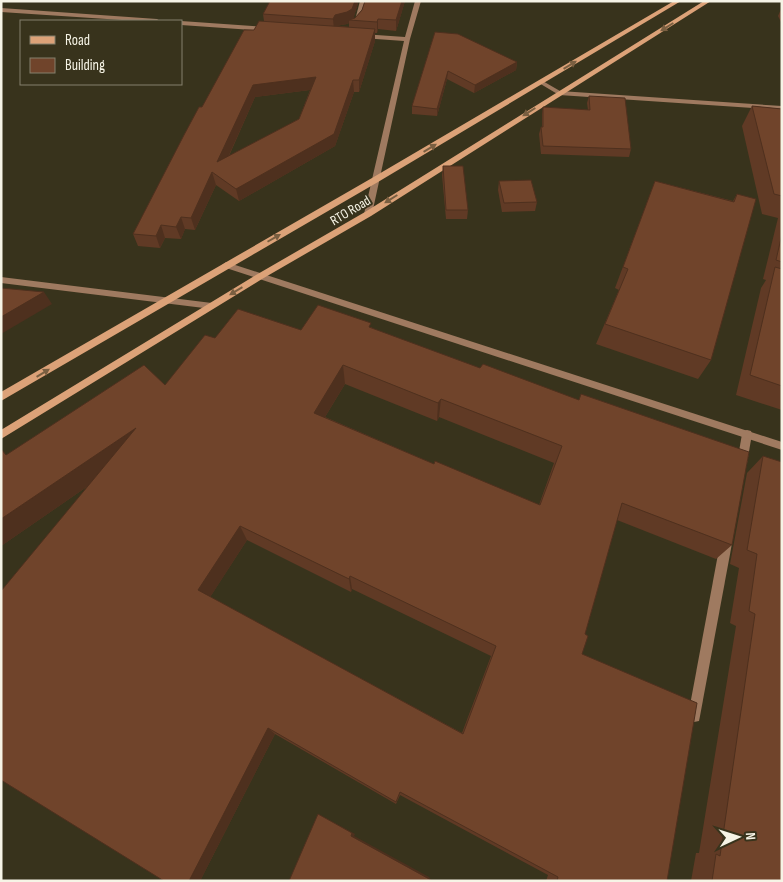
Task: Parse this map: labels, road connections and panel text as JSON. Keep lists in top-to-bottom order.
{
  "streets": {
    "street": ["RTO Road"]
  },
  "legend": ["Road", "Building"],
  "north": "right"
}
